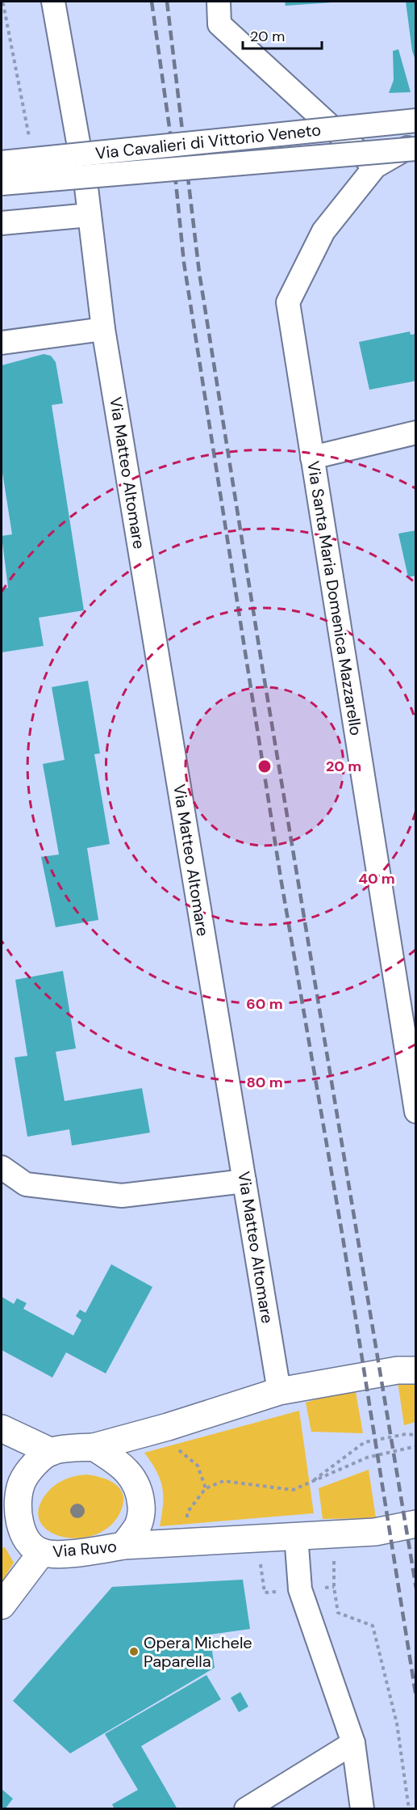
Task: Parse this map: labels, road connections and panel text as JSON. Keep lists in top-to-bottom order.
{
  "streets": {
    "main road": ["Via Ruvo"],
    "street": ["Via Cavalieri di Vittorio Veneto", "Via Matteo Altomare", "Via Santa Maria Domenica Mazzarello"]
  },
  "places": ["Opera Michele Paparella"],
  "scale_bar": "20 m",
  "rings": [
    "20 m",
    "40 m",
    "60 m",
    "80 m"
  ]
}
